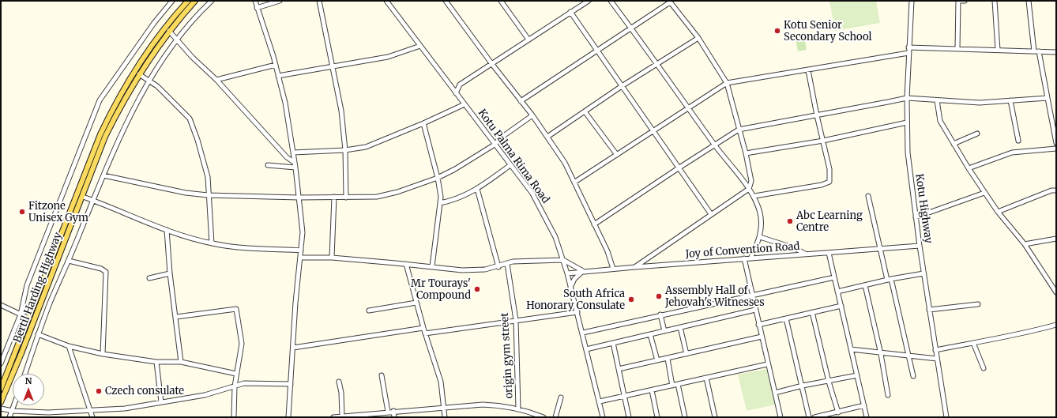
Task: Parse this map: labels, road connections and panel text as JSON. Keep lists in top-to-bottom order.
{
  "streets": {
    "main road": ["Bertil Harding Highway"],
    "street": [
      "Kotu Palma Rima Road",
      "Kotu Highway",
      "Joy of Convention Road",
      "origin gym street"
    ]
  },
  "crossings": [
    ["Kotu Palma Rima Road", "Joy of Convention Road"],
    ["Kotu Highway", "Joy of Convention Road"]
  ],
  "places": [
    "Kotu Senior Secondary School",
    "Fitzone Unisex Gym",
    "Abc Learning Centre",
    "Mr Tourays' Compound",
    "Assembly Hall of Jehovah's Witnesses",
    "South Africa Honorary Consulate",
    "Czech consulate"
  ],
  "north": "top"
}
